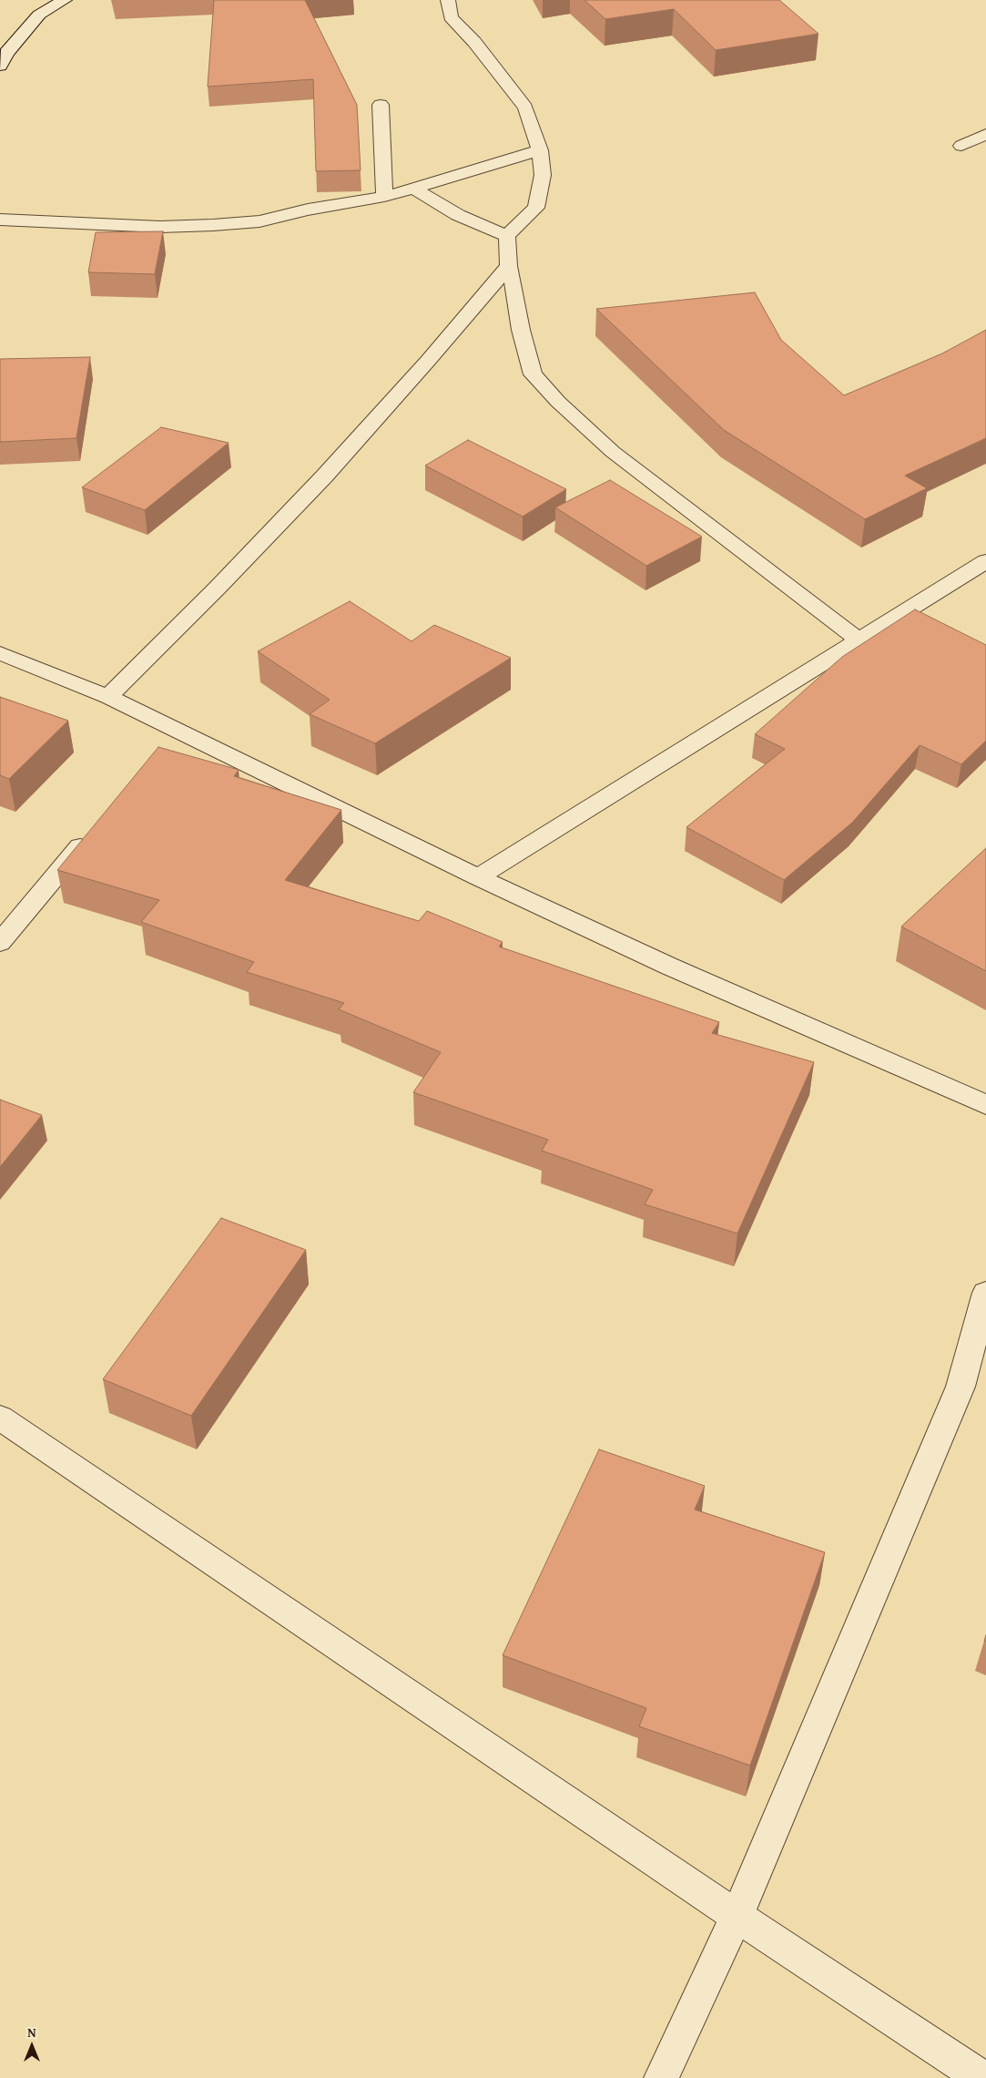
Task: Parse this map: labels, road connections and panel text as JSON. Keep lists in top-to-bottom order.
{
  "north": "top"
}
